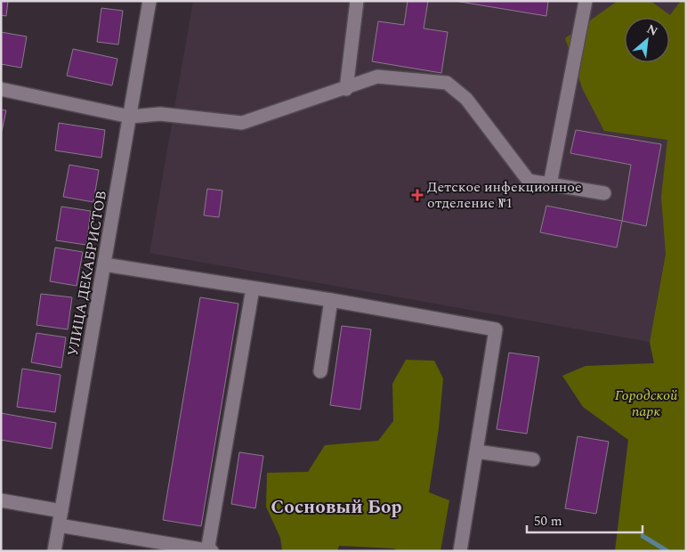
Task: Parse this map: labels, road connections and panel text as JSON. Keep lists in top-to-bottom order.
{
  "streets": {
    "street": ["УЛИЦА ДЕКАБРИСТОВ"]
  },
  "districts": ["Сосновый Бор"],
  "parks": ["Городской парк"],
  "places": {
    "health": ["Детское инфекционное отделение №1"]
  },
  "scale_bar": "50 m",
  "north": "top right"
}
